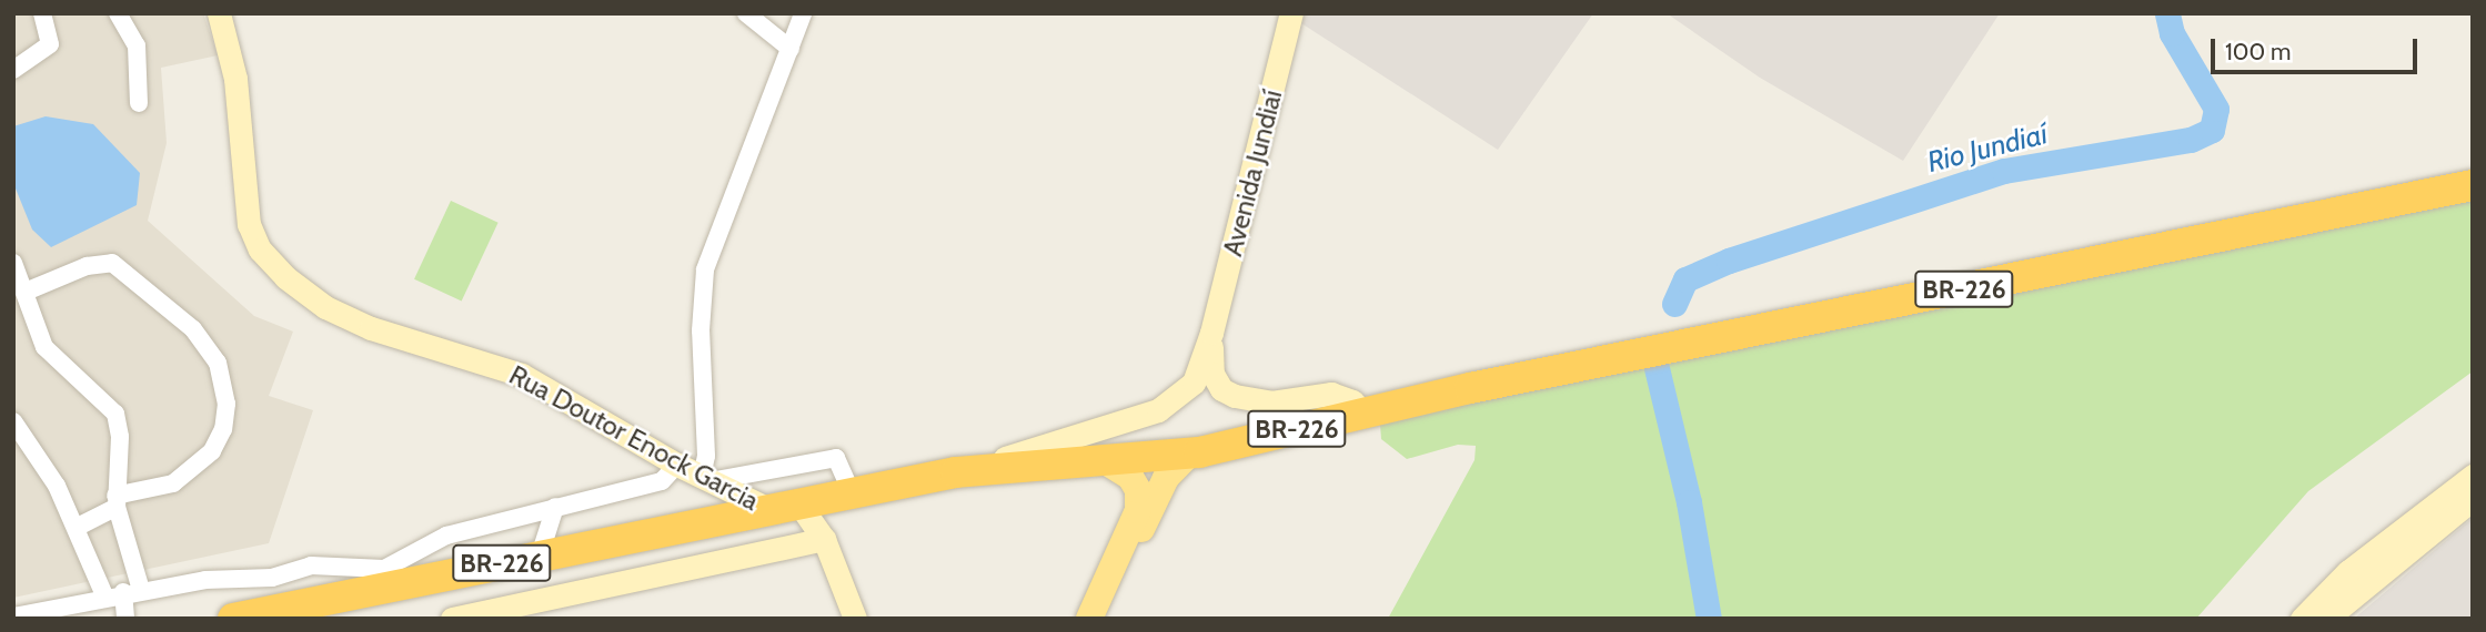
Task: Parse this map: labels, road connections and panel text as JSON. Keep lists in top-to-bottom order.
{
  "streets": {
    "highway": ["BR-226"],
    "street": ["Avenida Jundiaí", "Rua Doutor Enock Garcia"]
  },
  "crossings": [
    ["Avenida Jundiaí", "BR-226"],
    ["BR-226", "Rua Doutor Enock Garcia"]
  ],
  "water": ["Rio Jundiaí"],
  "scale_bar": "100 m"
}
